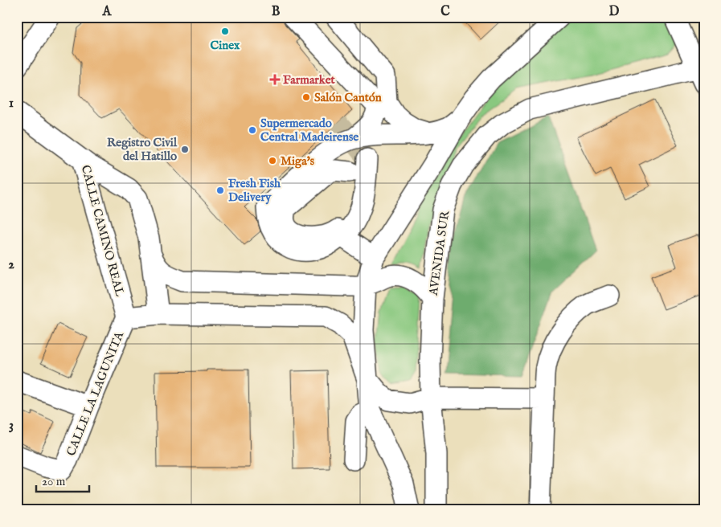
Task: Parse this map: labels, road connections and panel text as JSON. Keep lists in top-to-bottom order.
{
  "streets": {
    "street": ["CALLE CAMINO REAL", "AVENIDA SUR", "CALLE LA LAGUNITA"]
  },
  "crossings": [
    ["CALLE CAMINO REAL", "CALLE LA LAGUNITA"]
  ],
  "places": {
    "other": [
      "Cinex",
      "Salón Cantón",
      "Supermercado Central Madeirense",
      "Registro Civil del Hatillo",
      "Miga's",
      "Fresh Fish Delivery"
    ],
    "health": ["Farmarket"]
  },
  "scale_bar": "20 m",
  "grid": {
    "columns": [
      "A",
      "B",
      "C",
      "D"
    ],
    "rows": ["1", "2", "3"]
  }
}
